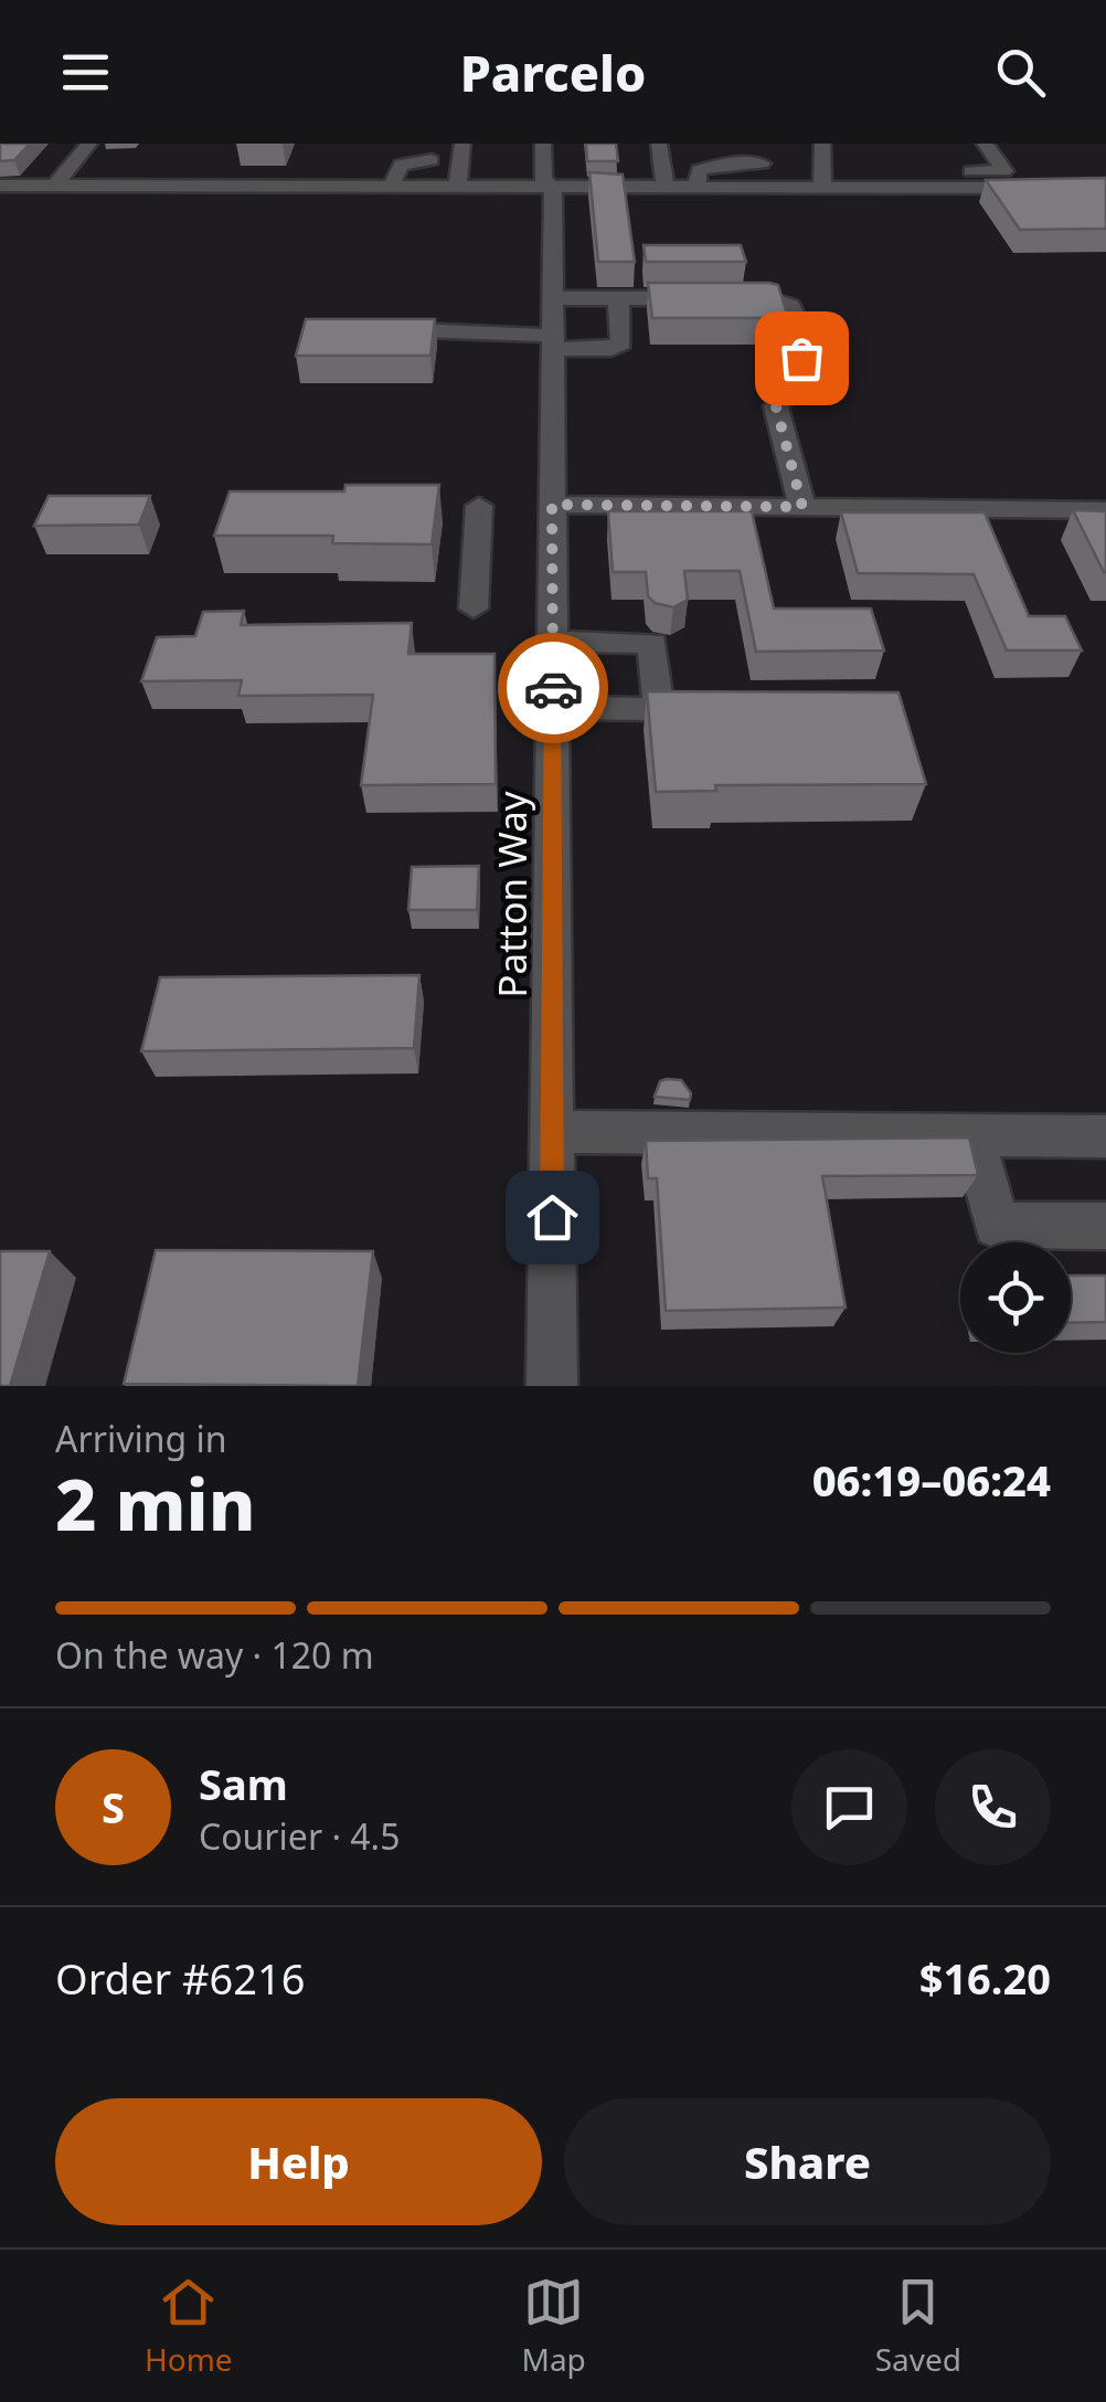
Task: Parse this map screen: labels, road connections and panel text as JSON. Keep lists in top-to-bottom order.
{
  "streets": {
    "street": ["Patton Way"]
  },
  "page": {
    "header": "Parcelo",
    "heading": ["2 min", "Arriving in", "06:19–06:24"],
    "panel": [
      "Sam",
      "Courier · 4.5",
      "Order #6216",
      "$16.20"
    ],
    "bar": "On the way · 120 m",
    "round": "S",
    "buttons": ["Help", "Share"],
    "tabs": ["Home", "Map", "Saved"]
  }
}
